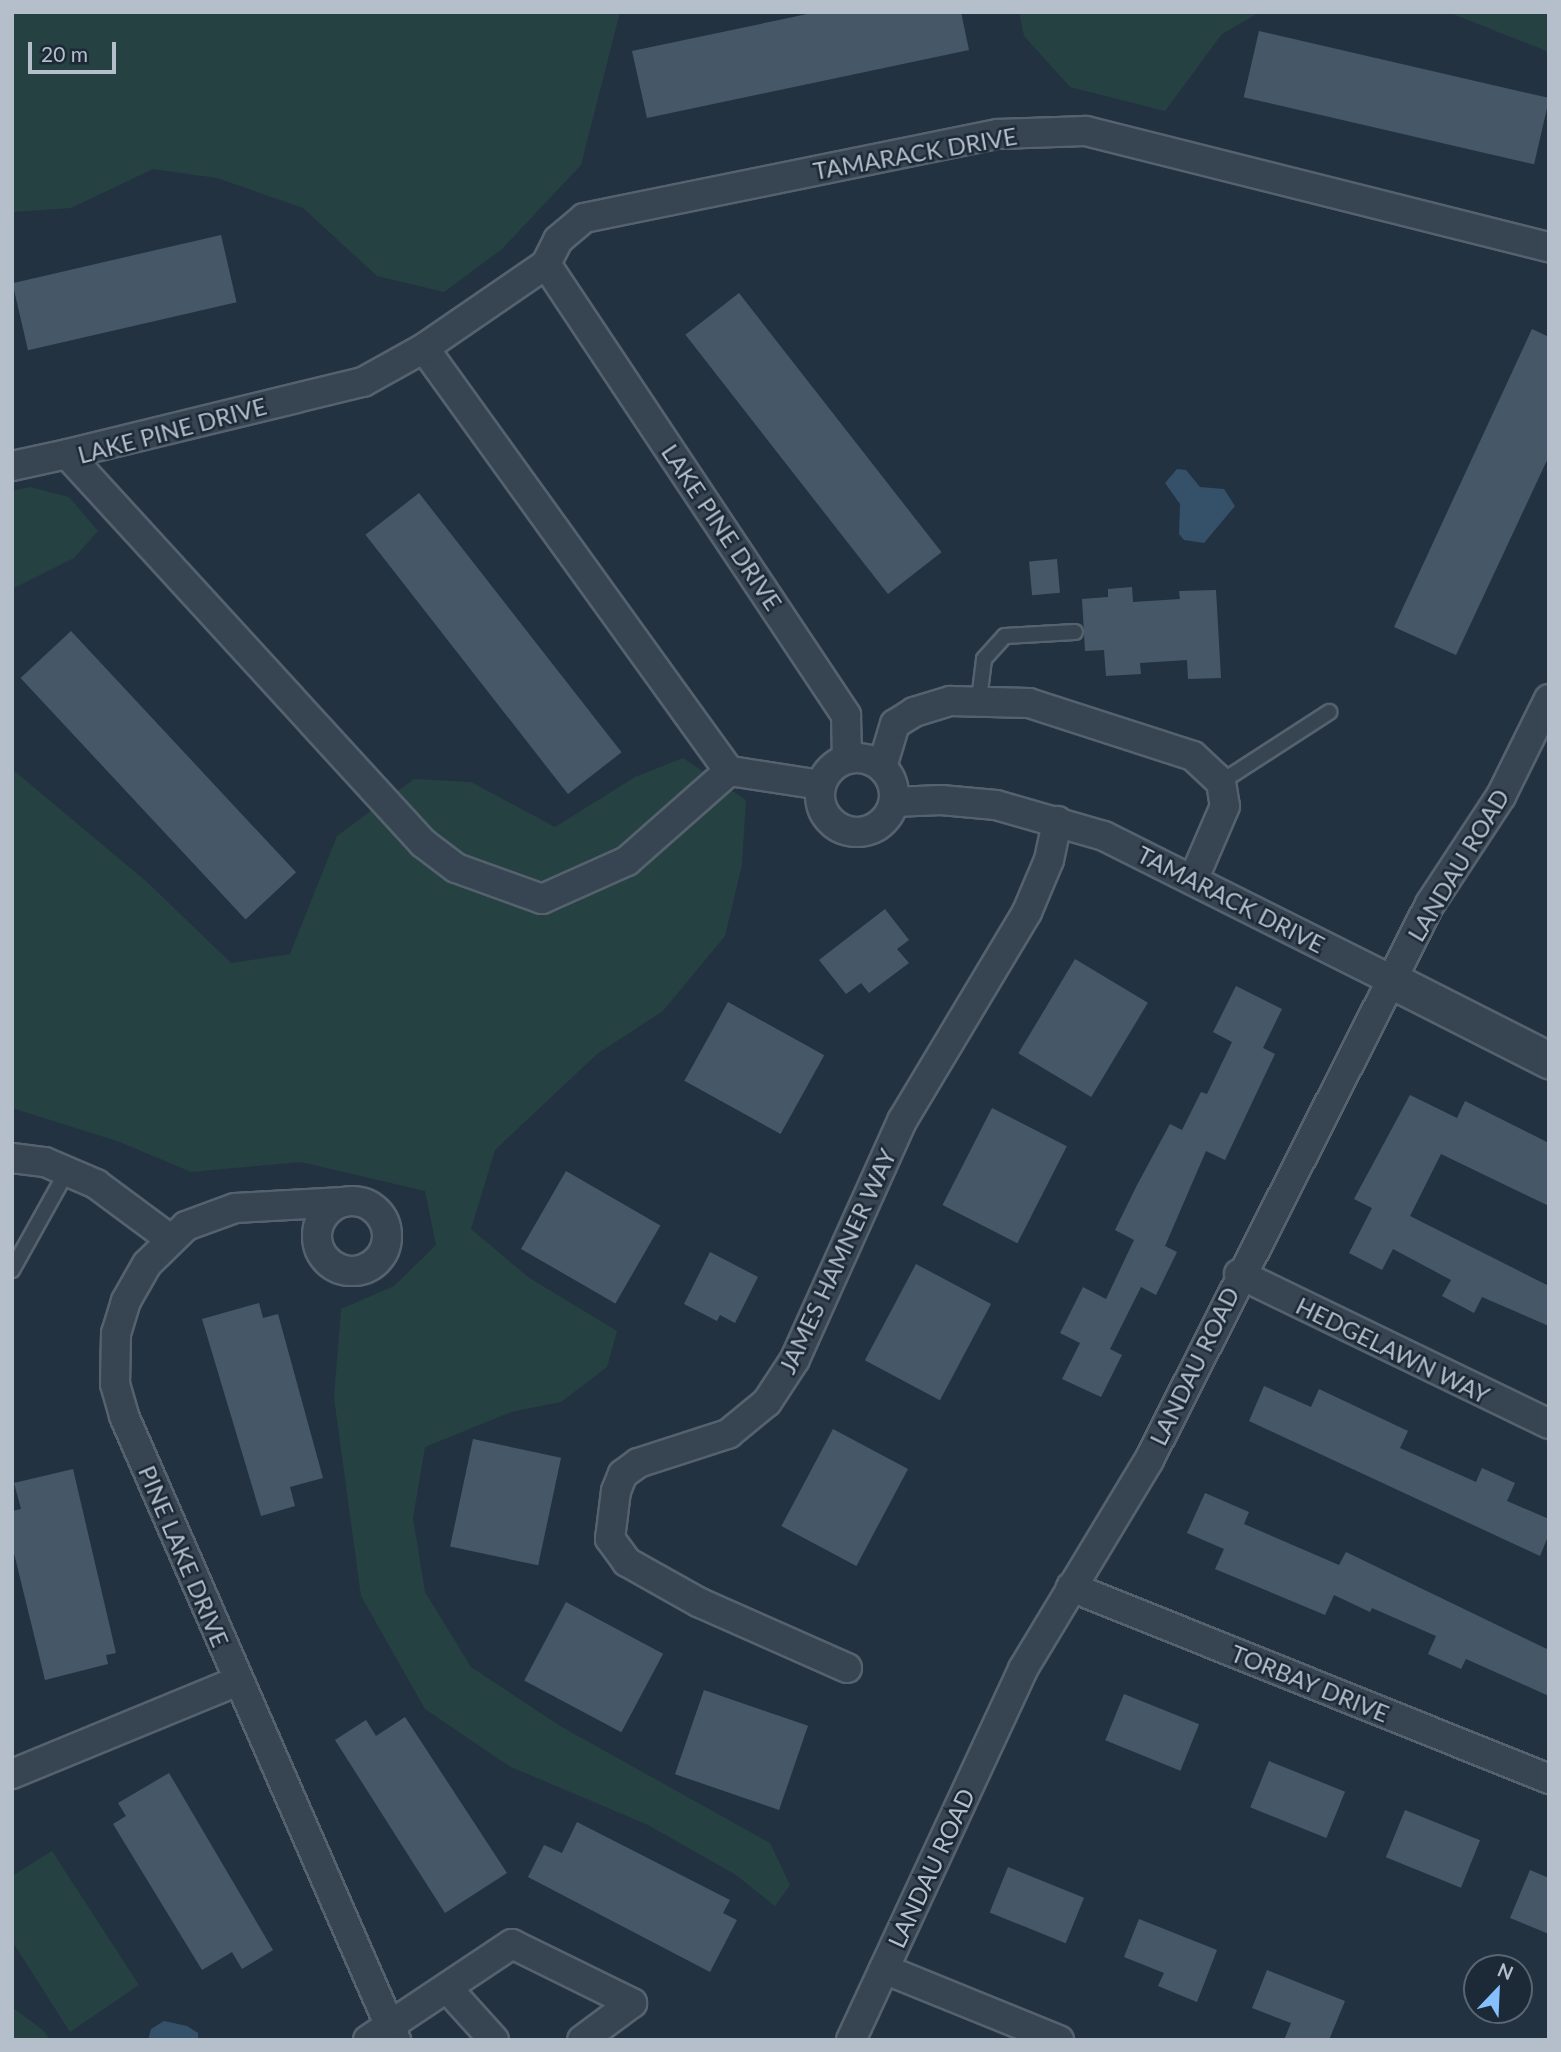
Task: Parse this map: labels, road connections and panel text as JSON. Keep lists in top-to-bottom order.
{
  "streets": {
    "street": [
      "TAMARACK DRIVE",
      "LAKE PINE DRIVE",
      "LANDAU ROAD",
      "JAMES HAMNER WAY",
      "HEDGELAWN WAY",
      "PINE LAKE DRIVE",
      "TORBAY DRIVE"
    ]
  },
  "crossings": [
    ["TAMARACK DRIVE", "LAKE PINE DRIVE"],
    ["TAMARACK DRIVE", "LANDAU ROAD"],
    ["TAMARACK DRIVE", "JAMES HAMNER WAY"],
    ["LANDAU ROAD", "HEDGELAWN WAY"],
    ["LANDAU ROAD", "TORBAY DRIVE"]
  ],
  "scale_bar": "20 m",
  "north": "top right"
}
